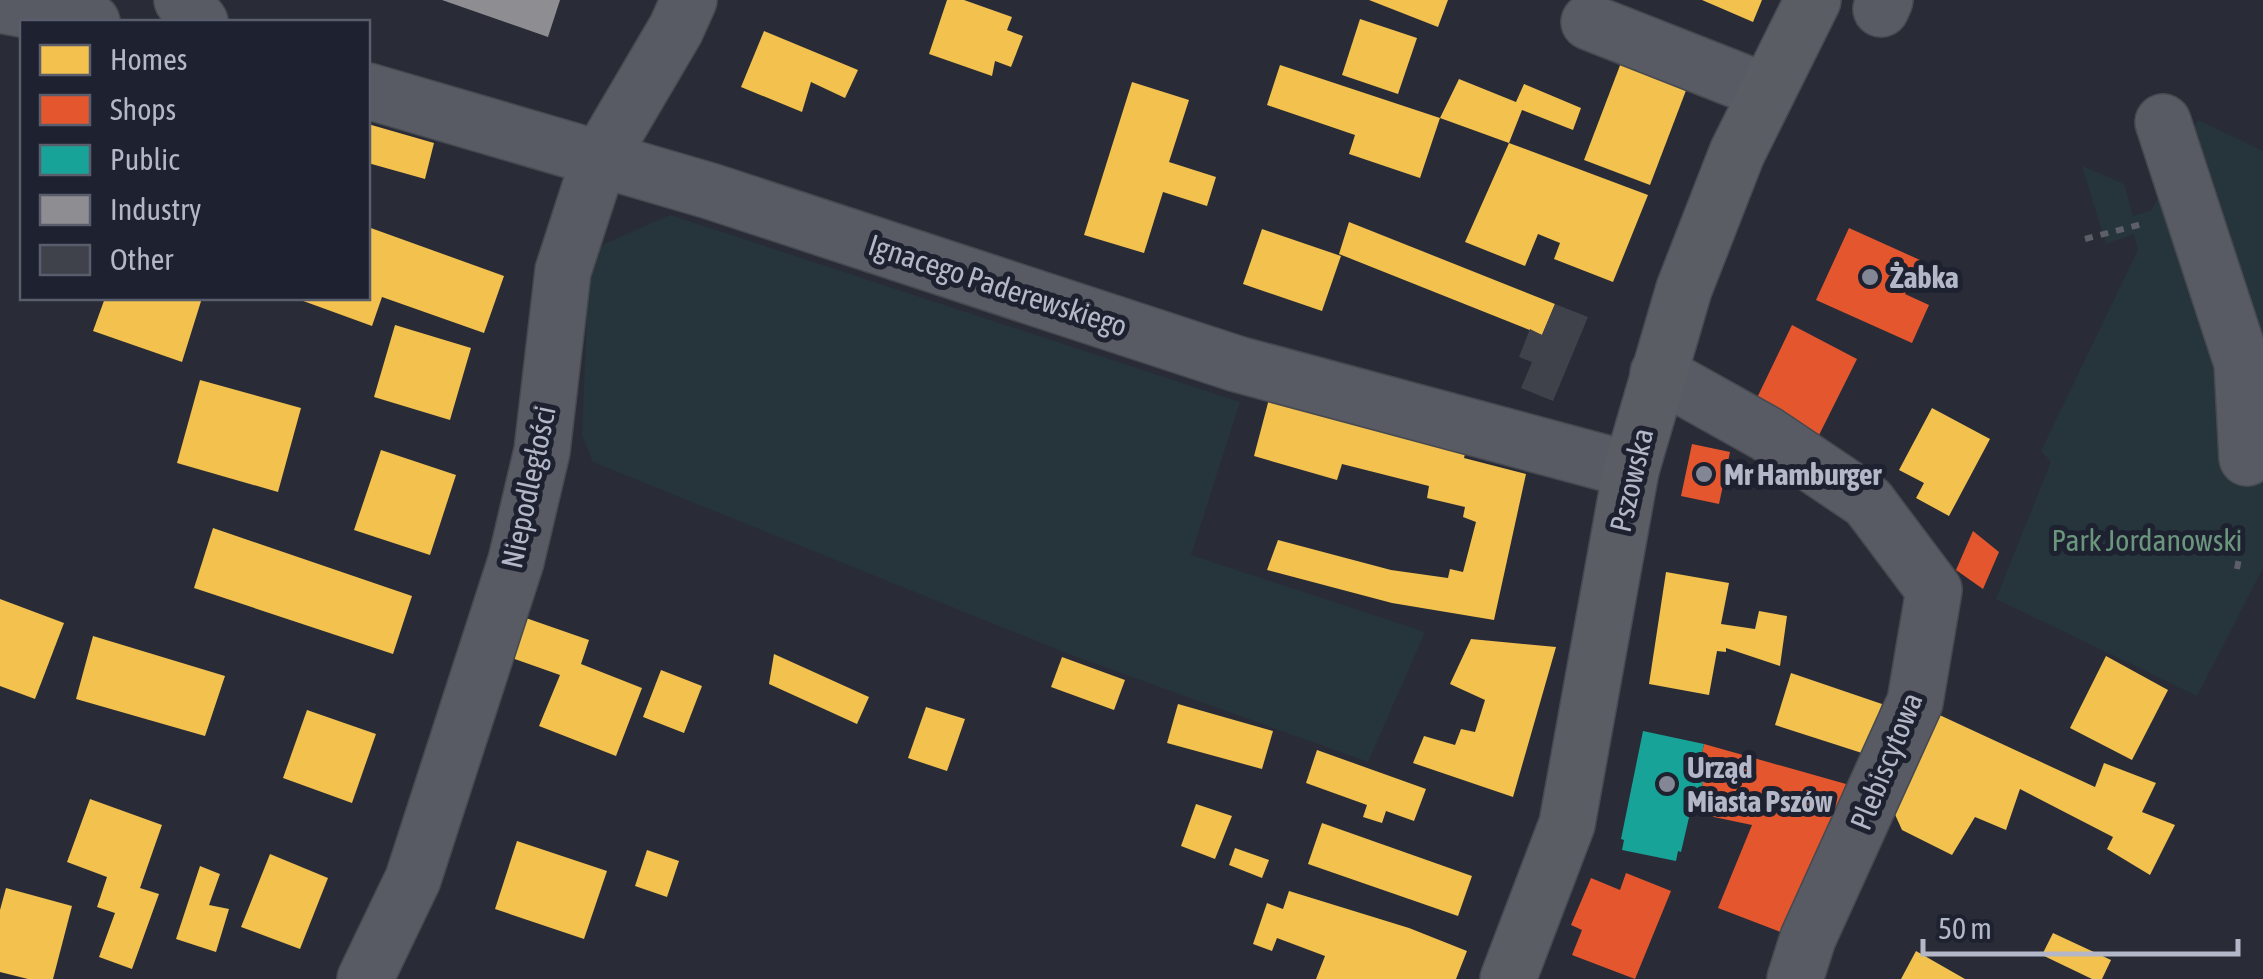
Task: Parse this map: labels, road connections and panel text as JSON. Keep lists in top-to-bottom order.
{
  "streets": {
    "main road": ["Pszowska"],
    "street": ["Ignacego Paderewskiego", "Niepodległości", "Plebiscytowa"]
  },
  "crossings": [
    ["Ignacego Paderewskiego", "Pszowska"],
    ["Ignacego Paderewskiego", "Niepodległości"],
    ["Pszowska", "Plebiscytowa"]
  ],
  "parks": ["Park Jordanowski"],
  "places": ["Żabka", "Mr Hamburger", "Urząd Miasta Pszów"],
  "legend": [
    "Homes",
    "Shops",
    "Public",
    "Industry",
    "Other"
  ],
  "scale_bar": "50 m"
}
